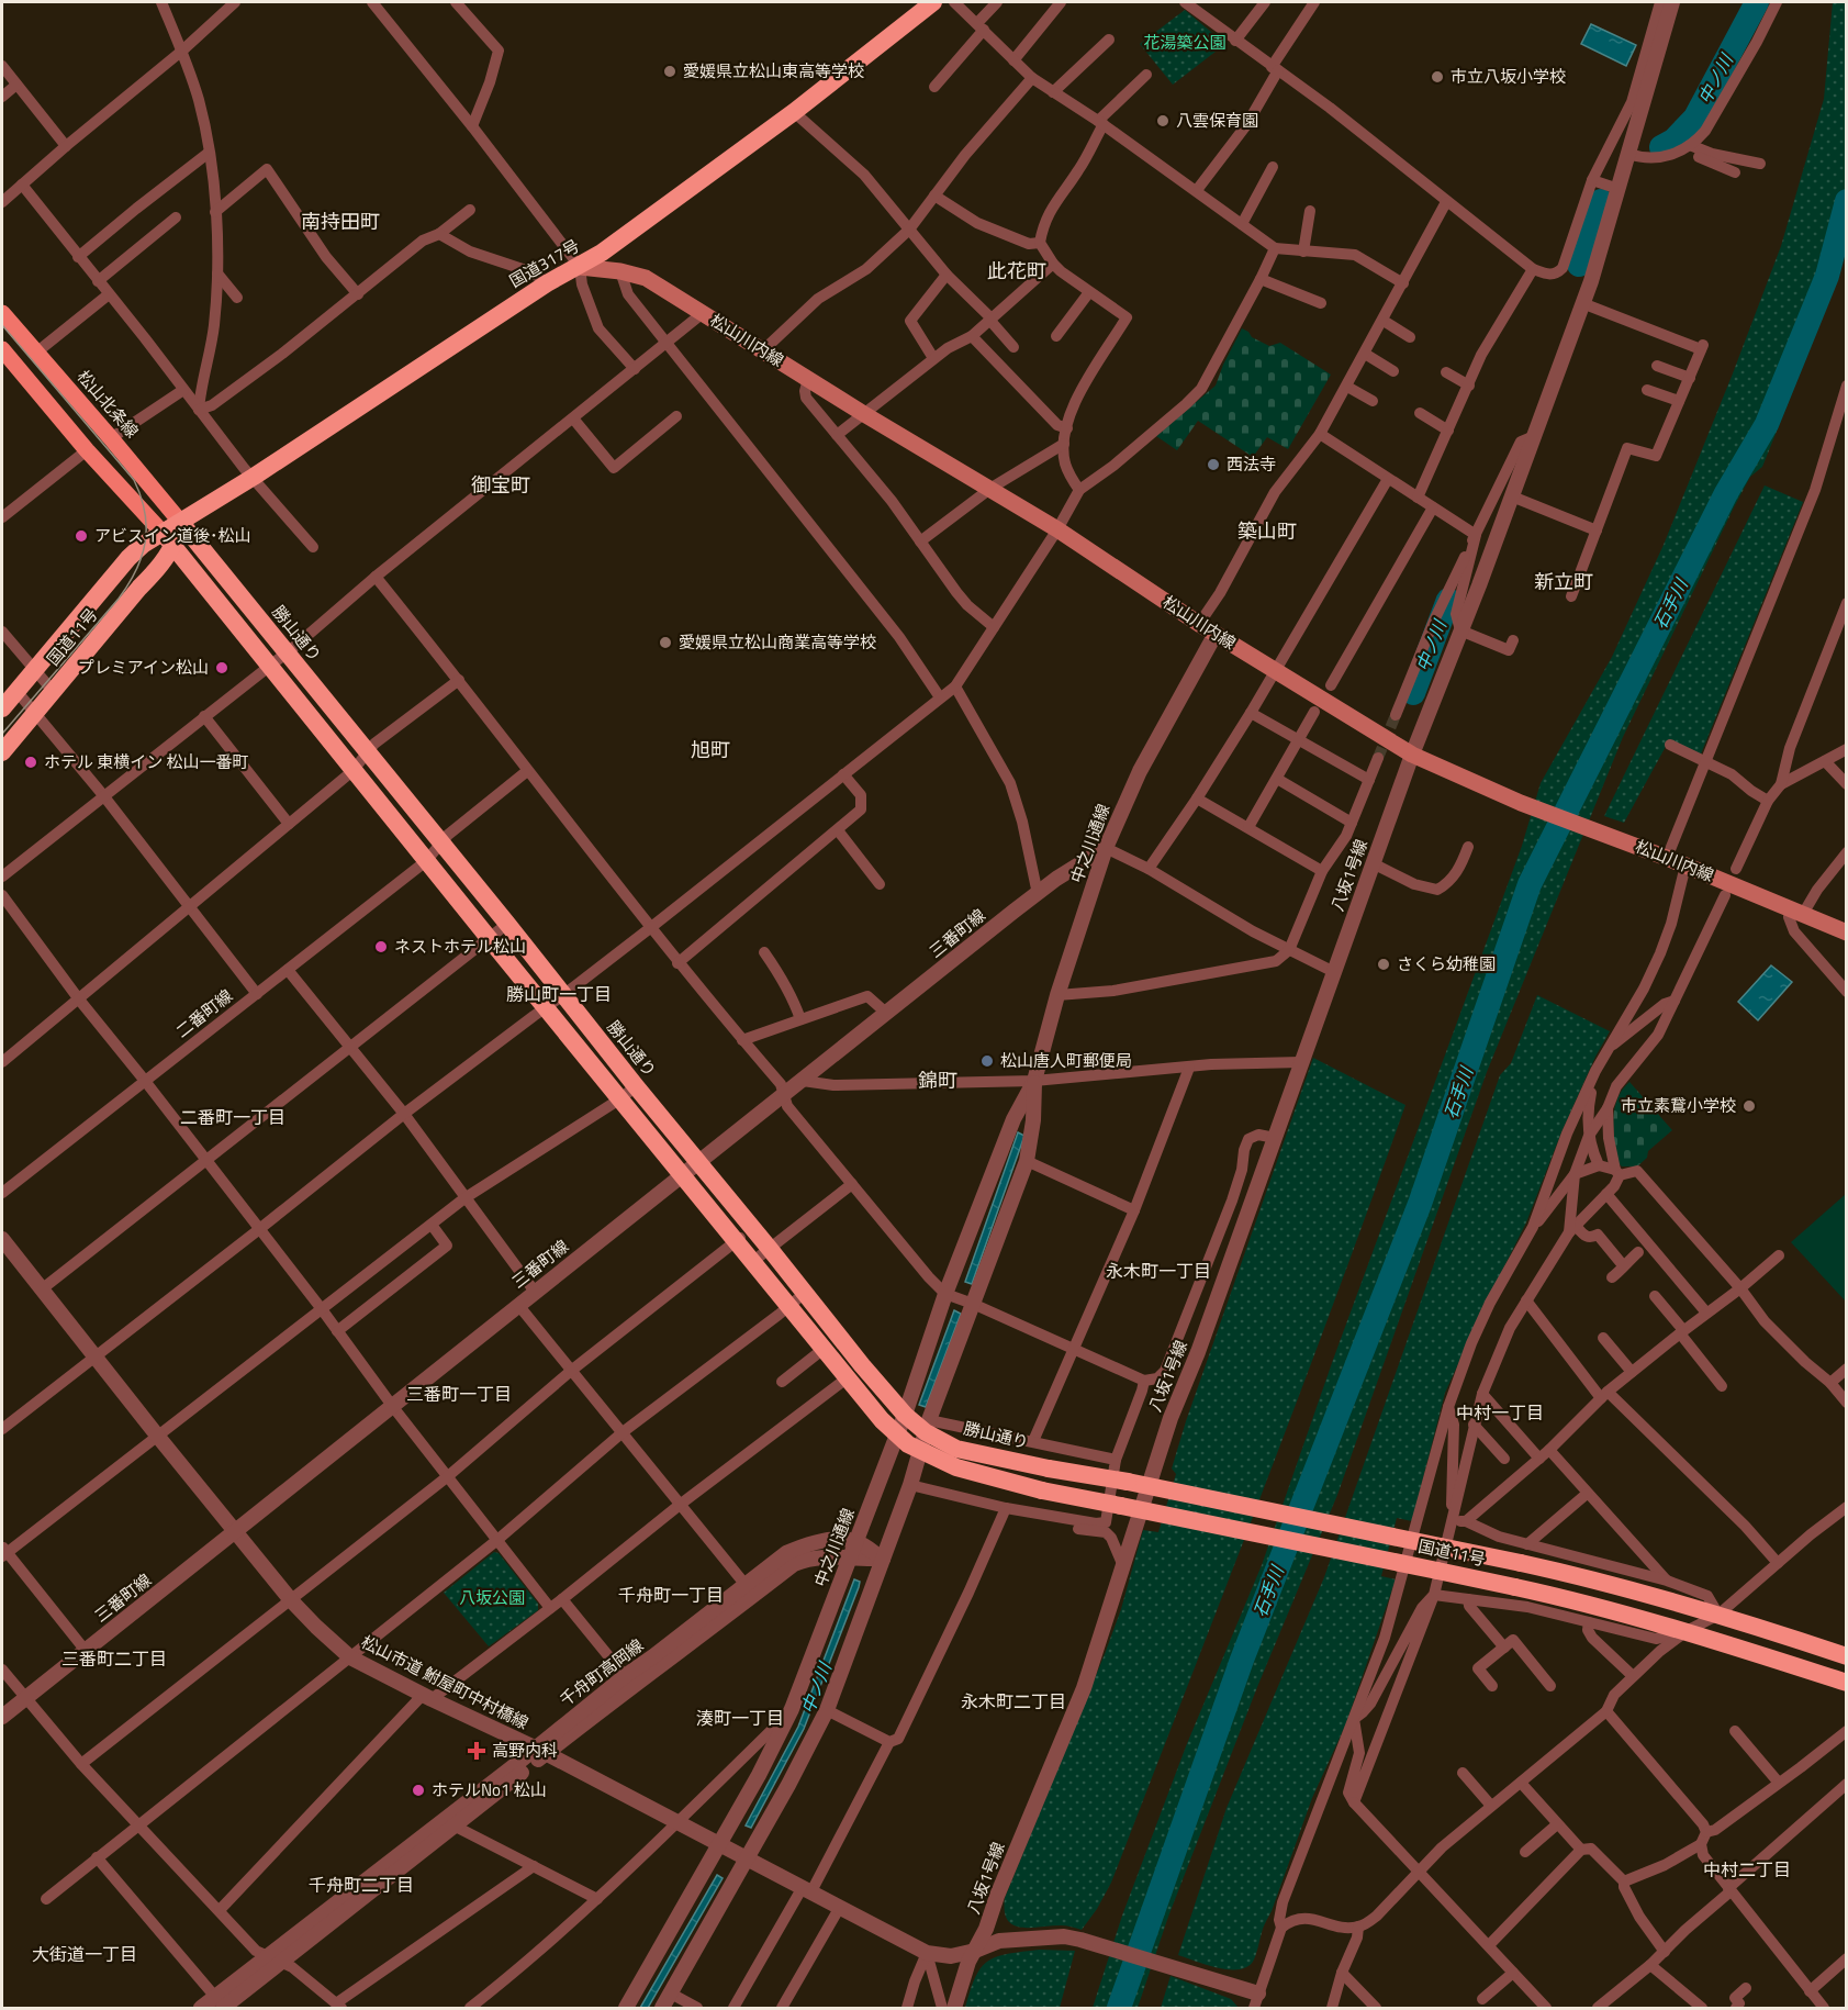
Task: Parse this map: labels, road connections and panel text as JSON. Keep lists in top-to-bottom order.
{
  "streets": {
    "highway": ["国道317号", "勝山通り", "国道11号"],
    "main road": ["松山川内線", "松山北条線"],
    "street": [
      "中之川通線",
      "八坂1号線",
      "三番町線",
      "二番町線",
      "千舟町高岡線",
      "松山市道 鮒屋町中村橋線"
    ]
  },
  "crossings": [
    ["国道317号", "松山川内線"],
    ["国道317号", "松山北条線"],
    ["国道317号", "勝山通り"],
    ["松山川内線", "中之川通線"],
    ["松山川内線", "八坂1号線"],
    ["松山北条線", "勝山通り"],
    ["勝山通り", "国道11号"],
    ["勝山通り", "中之川通線"],
    ["勝山通り", "三番町線"],
    ["勝山通り", "二番町線"],
    ["国道11号", "中之川通線"],
    ["国道11号", "八坂1号線"],
    ["中之川通線", "三番町線"],
    ["中之川通線", "千舟町高岡線"],
    ["中之川通線", "松山市道 鮒屋町中村橋線"],
    ["八坂1号線", "松山市道 鮒屋町中村橋線"],
    ["三番町線", "松山市道 鮒屋町中村橋線"],
    ["千舟町高岡線", "松山市道 鮒屋町中村橋線"]
  ],
  "districts": [
    "南持田町",
    "此花町",
    "御宝町",
    "築山町",
    "新立町",
    "旭町",
    "勝山町一丁目",
    "錦町",
    "二番町一丁目",
    "永木町一丁目",
    "三番町一丁目",
    "中村一丁目",
    "千舟町一丁目",
    "三番町二丁目",
    "永木町二丁目",
    "湊町一丁目",
    "中村二丁目",
    "千舟町二丁目",
    "大街道一丁目"
  ],
  "water": ["中ノ川", "石手川"],
  "parks": ["花湯築公園", "八坂公園"],
  "places": {
    "other": [
      "愛媛県立松山東高等学校",
      "市立八坂小学校",
      "八雲保育園",
      "西法寺",
      "アビスイン道後･松山",
      "愛媛県立松山商業高等学校",
      "プレミアイン松山",
      "ホテル 東横イン 松山一番町",
      "ネストホテル松山",
      "さくら幼稚園",
      "松山唐人町郵便局",
      "市立素鵞小学校",
      "ホテルNo1 松山"
    ],
    "health": ["高野内科"]
  }
}
